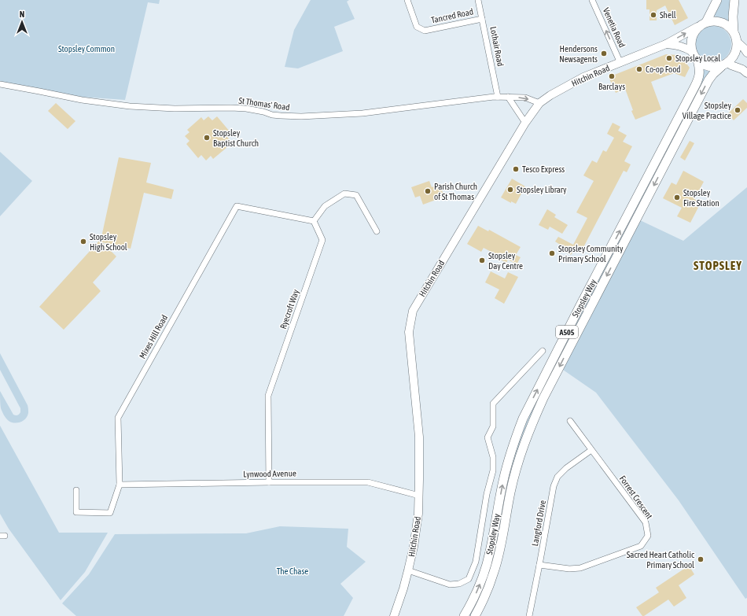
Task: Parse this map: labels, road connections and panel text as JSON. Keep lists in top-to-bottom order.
{
  "streets": {
    "main road": ["Stopsley Way", "A505"],
    "street": [
      "Tancred Road",
      "Venetia Road",
      "Lothair Road",
      "Hitchin Road",
      "St Thomas' Road",
      "Ryecroft Way",
      "Mixes Hill Road",
      "Lynwood Avenue",
      "Forrest Crescent",
      "Langford Drive"
    ]
  },
  "crossings": [
    ["Tancred Road", "Lothair Road"],
    ["Venetia Road", "Hitchin Road"],
    ["Lothair Road", "St Thomas' Road"],
    ["Hitchin Road", "St Thomas' Road"],
    ["Hitchin Road", "Stopsley Way"],
    ["Hitchin Road", "A505"],
    ["Hitchin Road", "Lynwood Avenue"],
    ["Stopsley Way", "A505"],
    ["Ryecroft Way", "Mixes Hill Road"],
    ["Ryecroft Way", "Lynwood Avenue"],
    ["Mixes Hill Road", "Lynwood Avenue"],
    ["Forrest Crescent", "Langford Drive"]
  ],
  "one_way": ["Venetia Road"],
  "districts": ["STOPSLEY"],
  "parks": ["Stopsley Common", "The Chase"],
  "places": [
    "Shell",
    "Hendersons Newsagents",
    "Stopsley Local",
    "Co-op Food",
    "Barclays",
    "Stopsley Village Practice",
    "Stopsley Baptist Church",
    "Tesco Express",
    "Stopsley Library",
    "Parish Church of St Thomas",
    "Stopsley Fire Station",
    "Stopsley High School",
    "Stopsley Community Primary School",
    "Stopsley Day Centre",
    "Sacred Heart Catholic Primary School"
  ],
  "north": "top"
}
